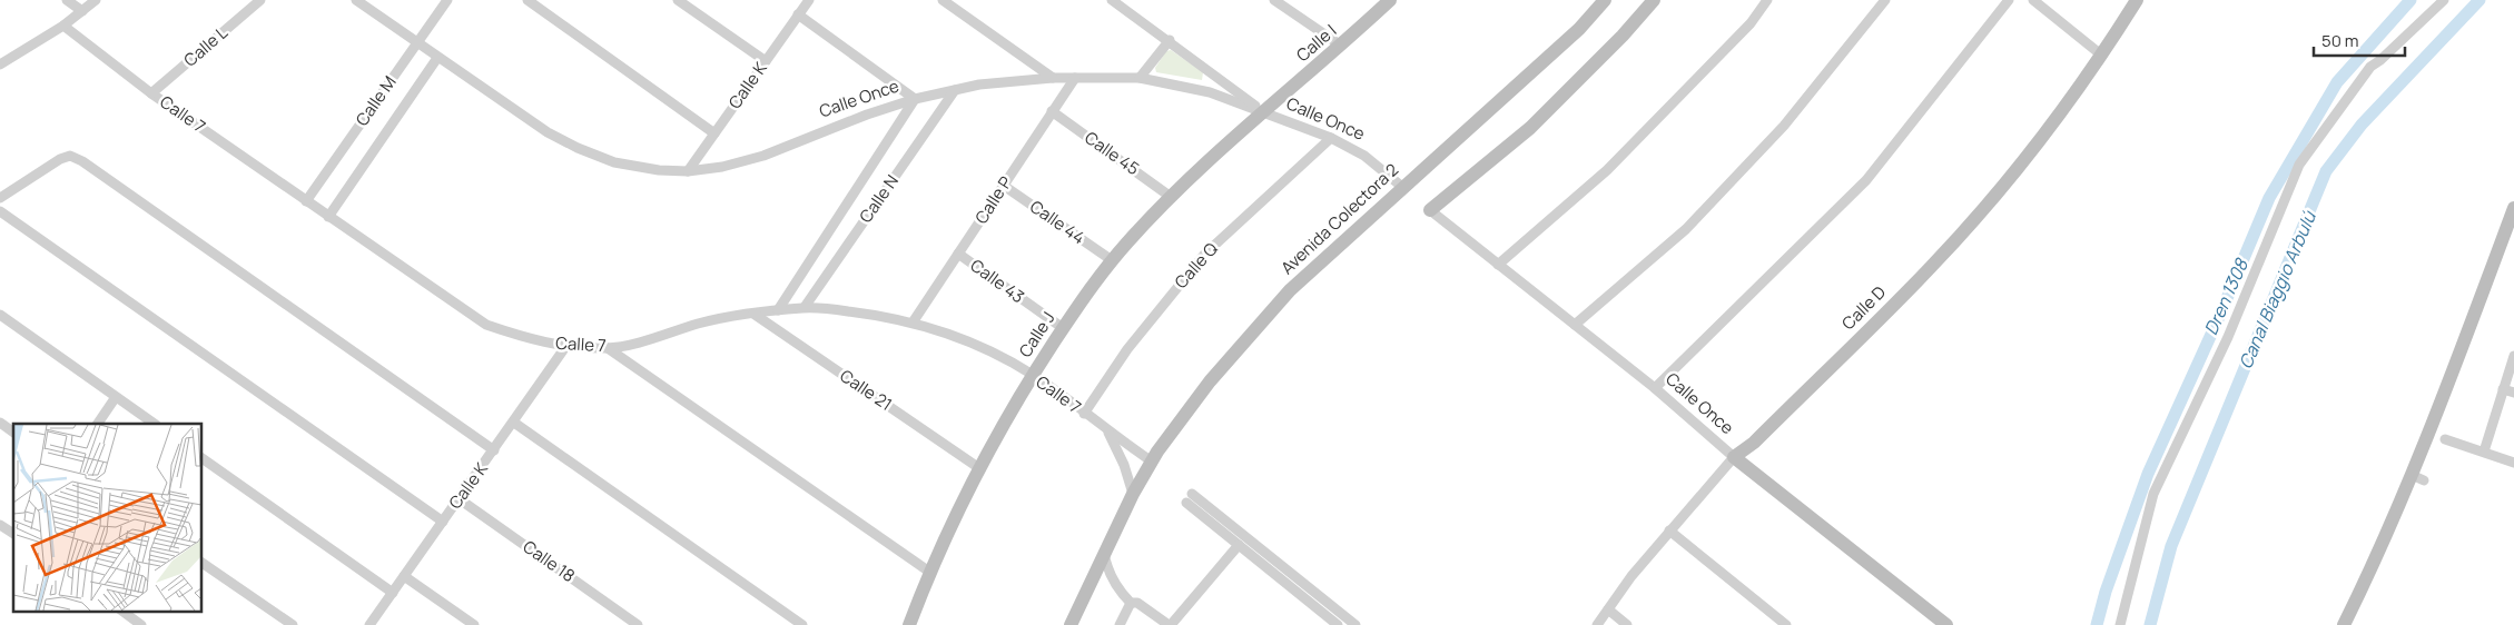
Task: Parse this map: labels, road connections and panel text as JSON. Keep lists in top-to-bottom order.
{
  "streets": {
    "street": [
      "Calle I",
      "Calle L",
      "Calle K",
      "Calle Once",
      "Calle M",
      "Calle 7",
      "Calle 45",
      "Calle N",
      "Calle P",
      "Avenida Colectora 2",
      "Calle 44",
      "Calle Q",
      "Calle 43",
      "Calle D",
      "Calle J",
      "Calle 21",
      "Calle 18"
    ]
  },
  "crossings": [
    ["Calle I", "Calle Once"],
    ["Calle I", "Calle J"],
    ["Calle L", "Calle 7"],
    ["Calle K", "Calle Once"],
    ["Calle K", "Calle 7"],
    ["Calle K", "Calle 18"],
    ["Calle Once", "Calle M"],
    ["Calle Once", "Calle N"],
    ["Calle Once", "Calle P"],
    ["Calle Once", "Avenida Colectora 2"],
    ["Calle Once", "Calle Q"],
    ["Calle Once", "Calle D"],
    ["Calle Once", "Calle J"],
    ["Calle M", "Calle 7"],
    ["Calle 7", "Calle N"],
    ["Calle 7", "Calle P"],
    ["Calle 7", "Avenida Colectora 2"],
    ["Calle 7", "Calle Q"],
    ["Calle 7", "Calle J"],
    ["Calle 7", "Calle 21"],
    ["Calle 45", "Calle P"],
    ["Calle 45", "Calle J"],
    ["Calle P", "Calle 44"],
    ["Calle P", "Calle 43"],
    ["Calle 44", "Calle J"],
    ["Calle 43", "Calle J"],
    ["Calle J", "Calle 21"]
  ],
  "water": ["Canal Biaggio Arbulú", "Dren 1308"],
  "scale_bar": "50 m"
}
